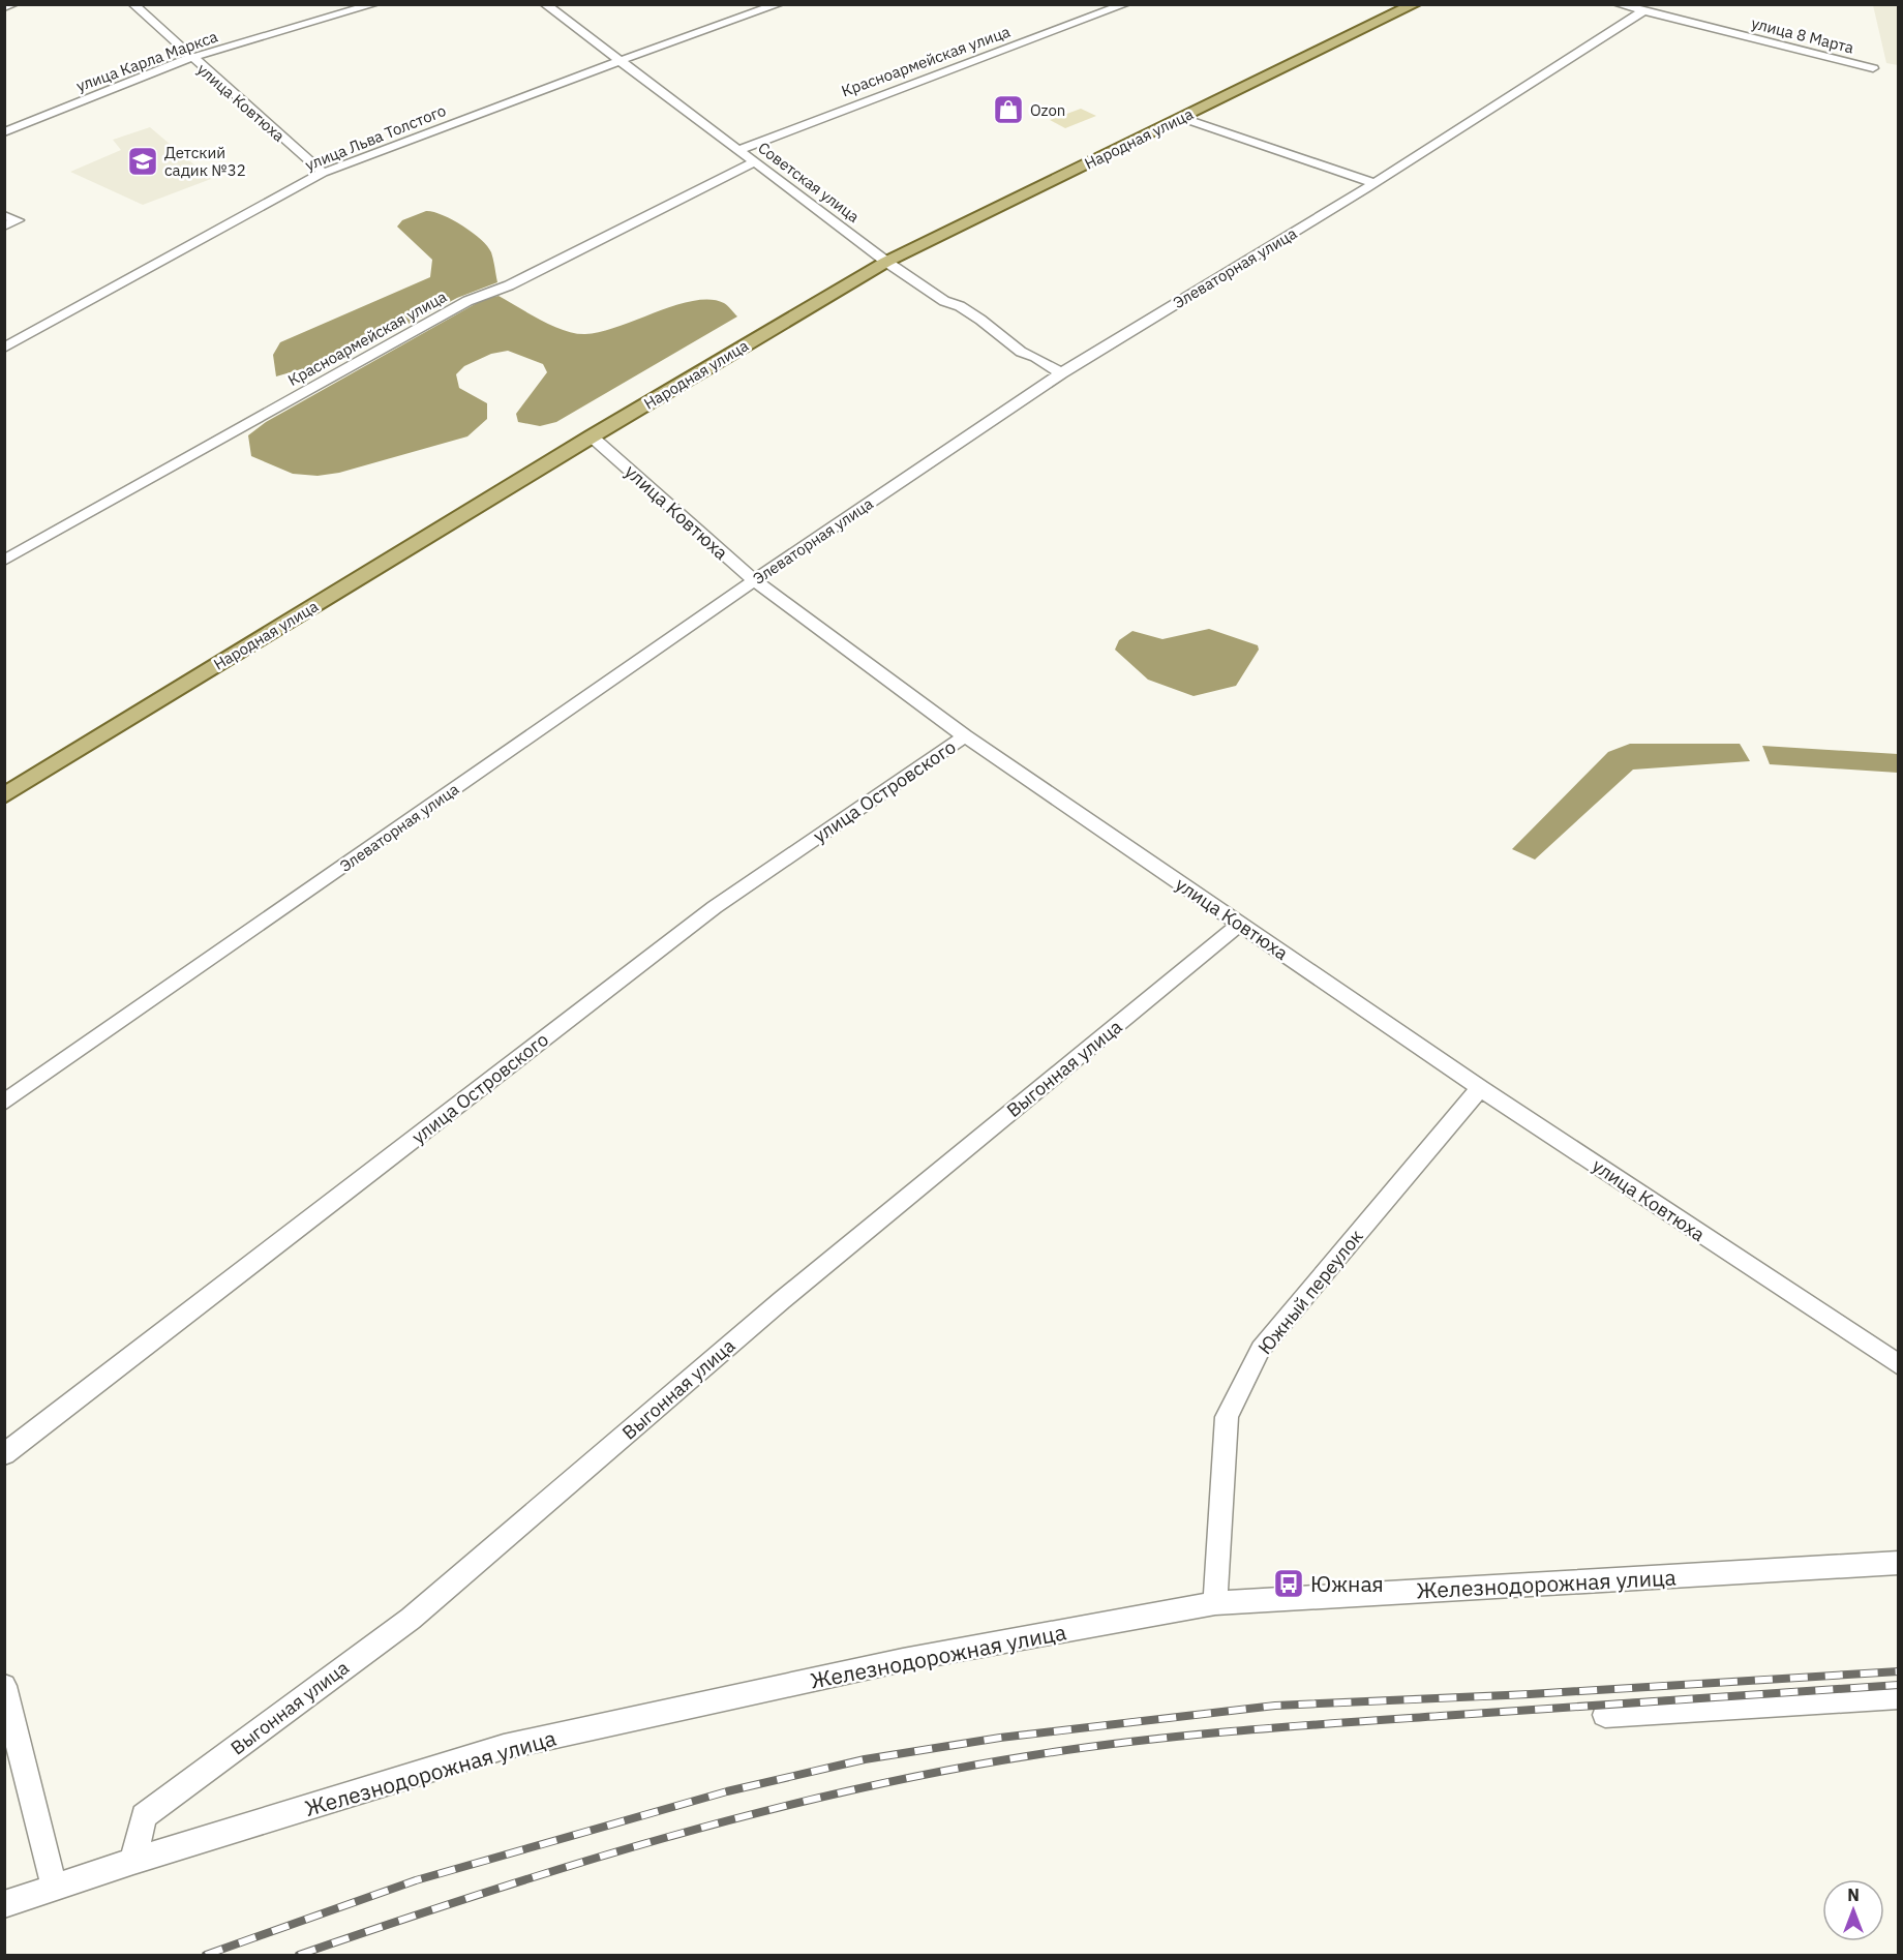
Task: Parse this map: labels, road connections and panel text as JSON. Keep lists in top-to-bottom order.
{
  "streets": {
    "main road": ["Народная улица"],
    "street": [
      "улица 8 Марта",
      "улица Карла Маркса",
      "Красноармейская улица",
      "улица Ковтюха",
      "улица Льва Толстого",
      "Советская улица",
      "Элеваторная улица",
      "улица Островского",
      "Выгонная улица",
      "Южный переулок",
      "Железнодорожная улица"
    ]
  },
  "crossings": [
    ["улица 8 Марта", "Элеваторная улица"],
    ["улица Карла Маркса", "улица Ковтюха"],
    ["Красноармейская улица", "Советская улица"],
    ["улица Ковтюха", "улица Льва Толстого"],
    ["улица Ковтюха", "Народная улица"],
    ["улица Ковтюха", "Элеваторная улица"],
    ["улица Ковтюха", "улица Островского"],
    ["улица Ковтюха", "Выгонная улица"],
    ["улица Ковтюха", "Южный переулок"],
    ["улица Льва Толстого", "Советская улица"],
    ["Народная улица", "Советская улица"],
    ["Советская улица", "Элеваторная улица"],
    ["Выгонная улица", "Железнодорожная улица"],
    ["Южный переулок", "Железнодорожная улица"]
  ],
  "places": {
    "shop": ["Ozon"],
    "school or university": ["Детский садик №32"],
    "bus stop": ["Южная"]
  },
  "north": "top"
}
